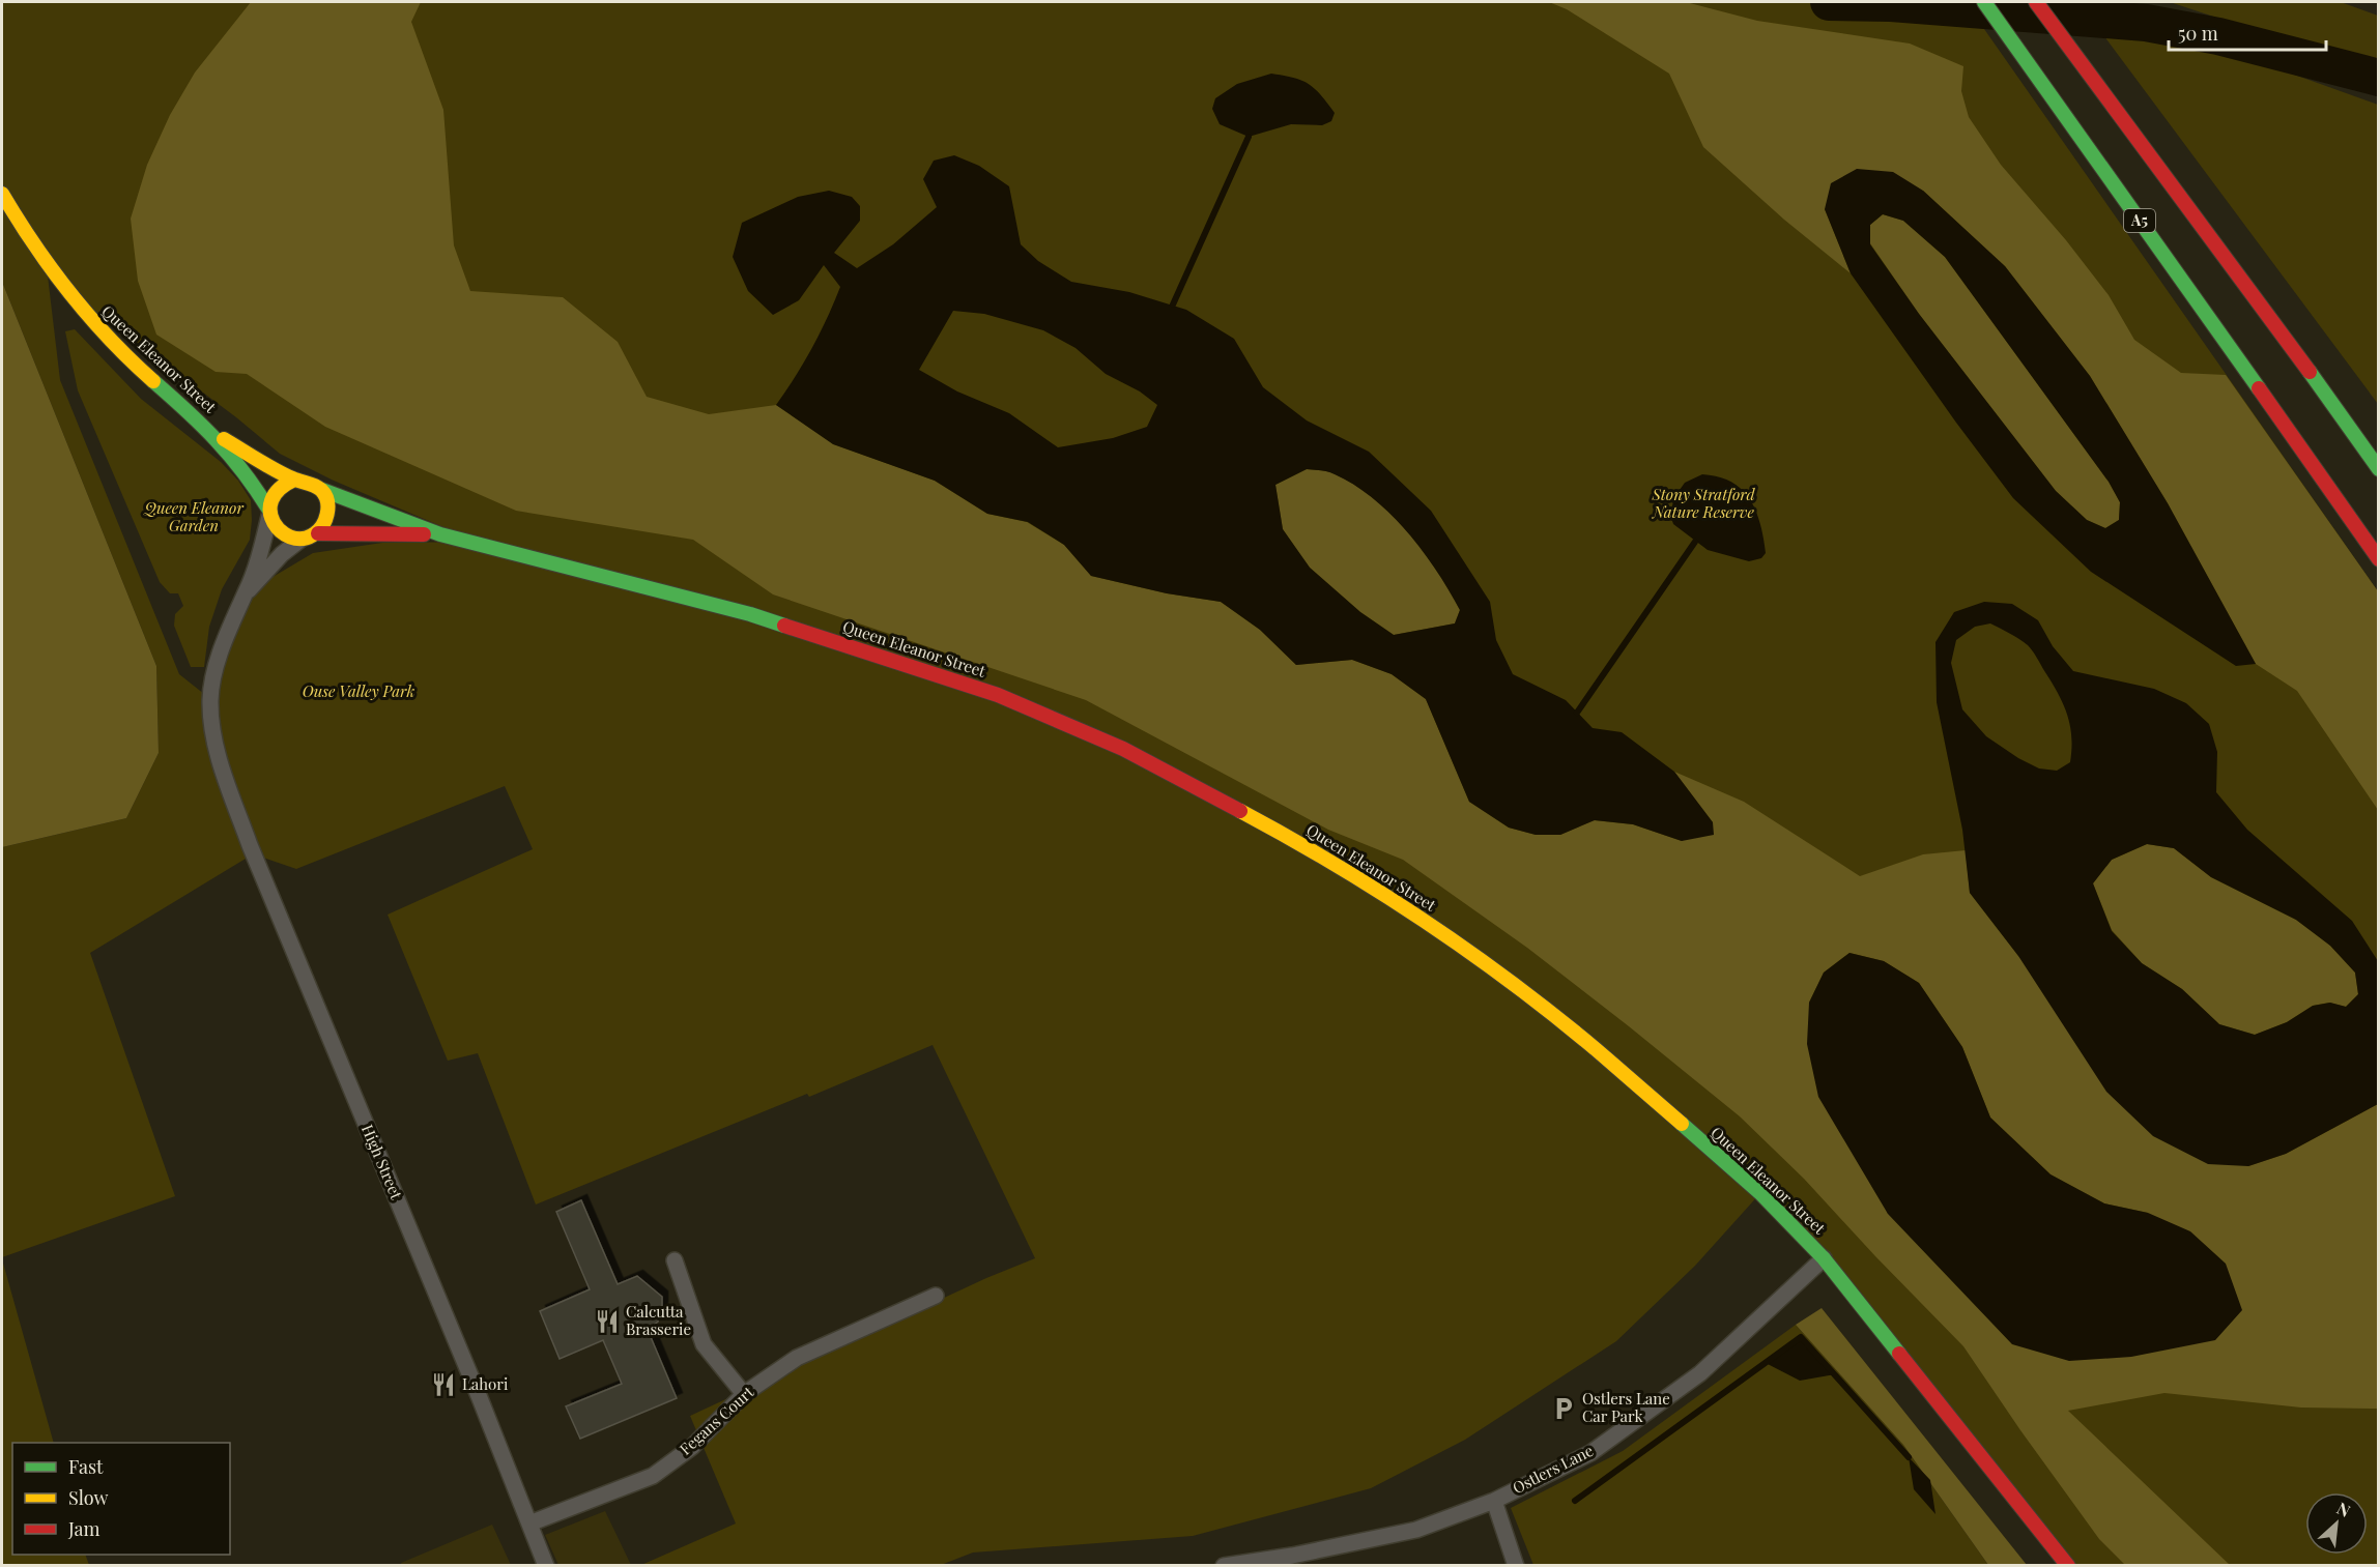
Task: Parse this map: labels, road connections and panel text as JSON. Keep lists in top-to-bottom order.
{
  "streets": {
    "main road": ["A5", "Queen Eleanor Street"],
    "street": ["High Street", "Fegans Court", "Ostlers Lane"]
  },
  "crossings": [
    ["Queen Eleanor Street", "Ostlers Lane"],
    ["High Street", "Fegans Court"]
  ],
  "parks": ["Stony Stratford Nature Reserve", "Queen Eleanor Garden", "Ouse Valley Park"],
  "places": {
    "restaurant": ["Calcutta Brasserie", "Lahori"],
    "parking": ["Ostlers Lane Car Park"]
  },
  "legend": ["Fast", "Slow", "Jam"],
  "scale_bar": "50 m",
  "north": "top right"
}
